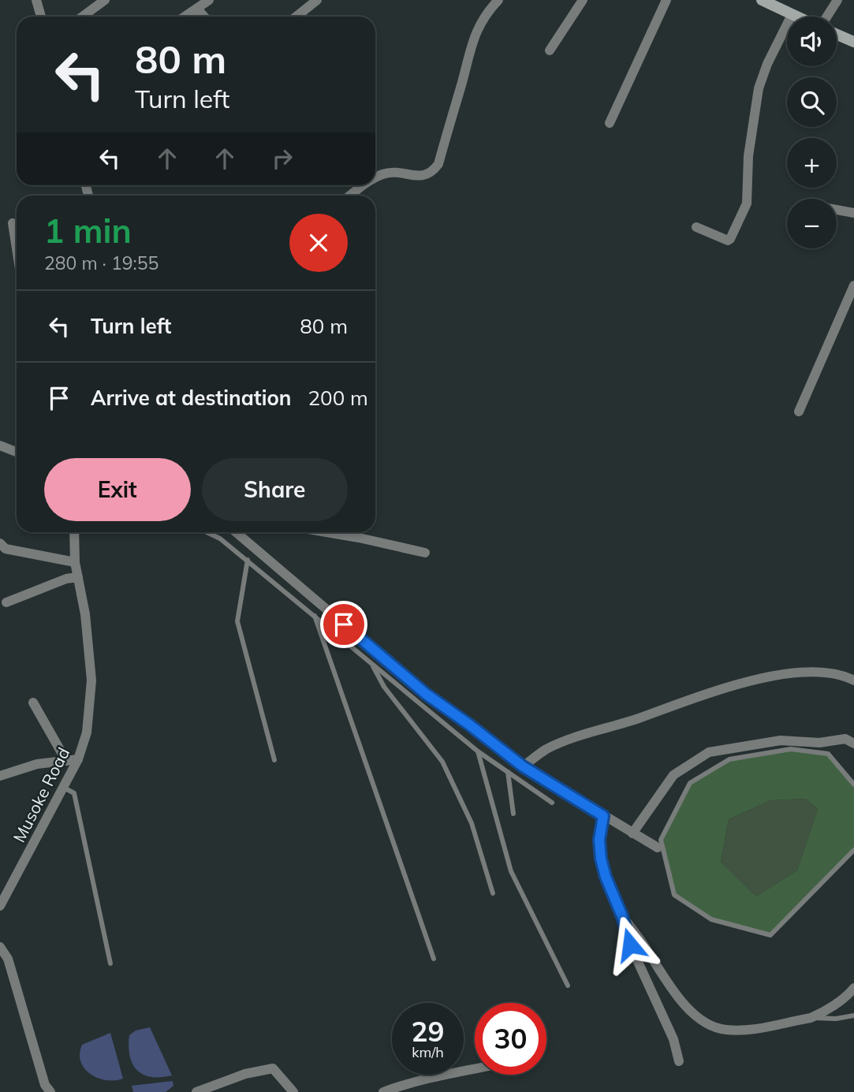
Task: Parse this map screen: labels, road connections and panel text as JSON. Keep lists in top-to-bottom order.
{
  "streets": {
    "street": ["Musoke Road"]
  },
  "page": {
    "map_buttons": ["+", "−"],
    "turn": ["80 m", "Turn left"],
    "heading": ["1 min", "280 m · 19:55"],
    "list": [
      {
        "name": "Turn left",
        "value": "80 m"
      },
      {
        "name": "Arrive at destination",
        "value": "200 m"
      }
    ],
    "buttons": ["Exit", "Share"],
    "speed": "29 km/h",
    "limit": "30"
  }
}
